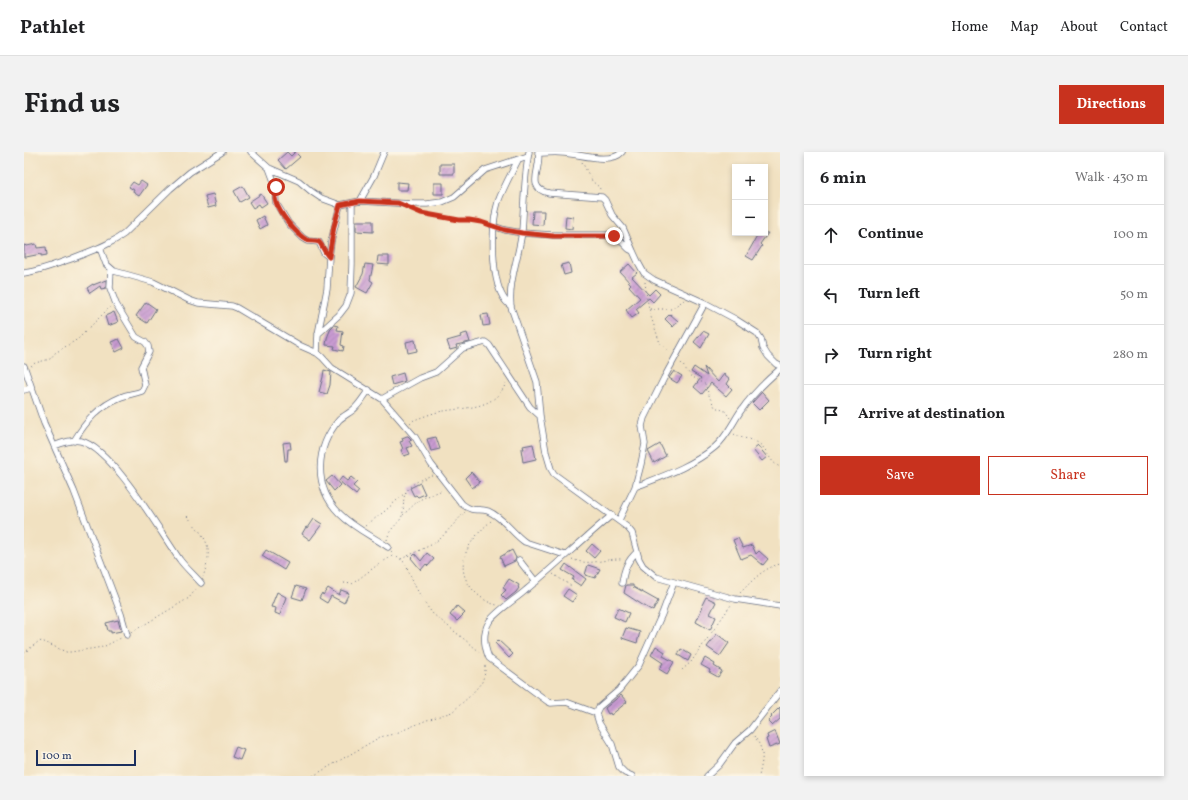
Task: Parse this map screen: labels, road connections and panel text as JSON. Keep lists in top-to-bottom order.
{
  "scale_bar": "100 m",
  "page": {
    "header": "Pathlet",
    "nav": [
      "Home",
      "Map",
      "About",
      "Contact"
    ],
    "title": "Find us",
    "buttons": [
      "Directions",
      ["Save", "Share"]
    ],
    "heading": ["6 min", "Walk · 430 m"],
    "map_buttons": ["+", "−"],
    "list": [
      ["Continue", "100 m"],
      ["Turn left", "50 m"],
      ["Turn right", "280 m"],
      "Arrive at destination"
    ],
    "scale": "100 m"
  }
}
